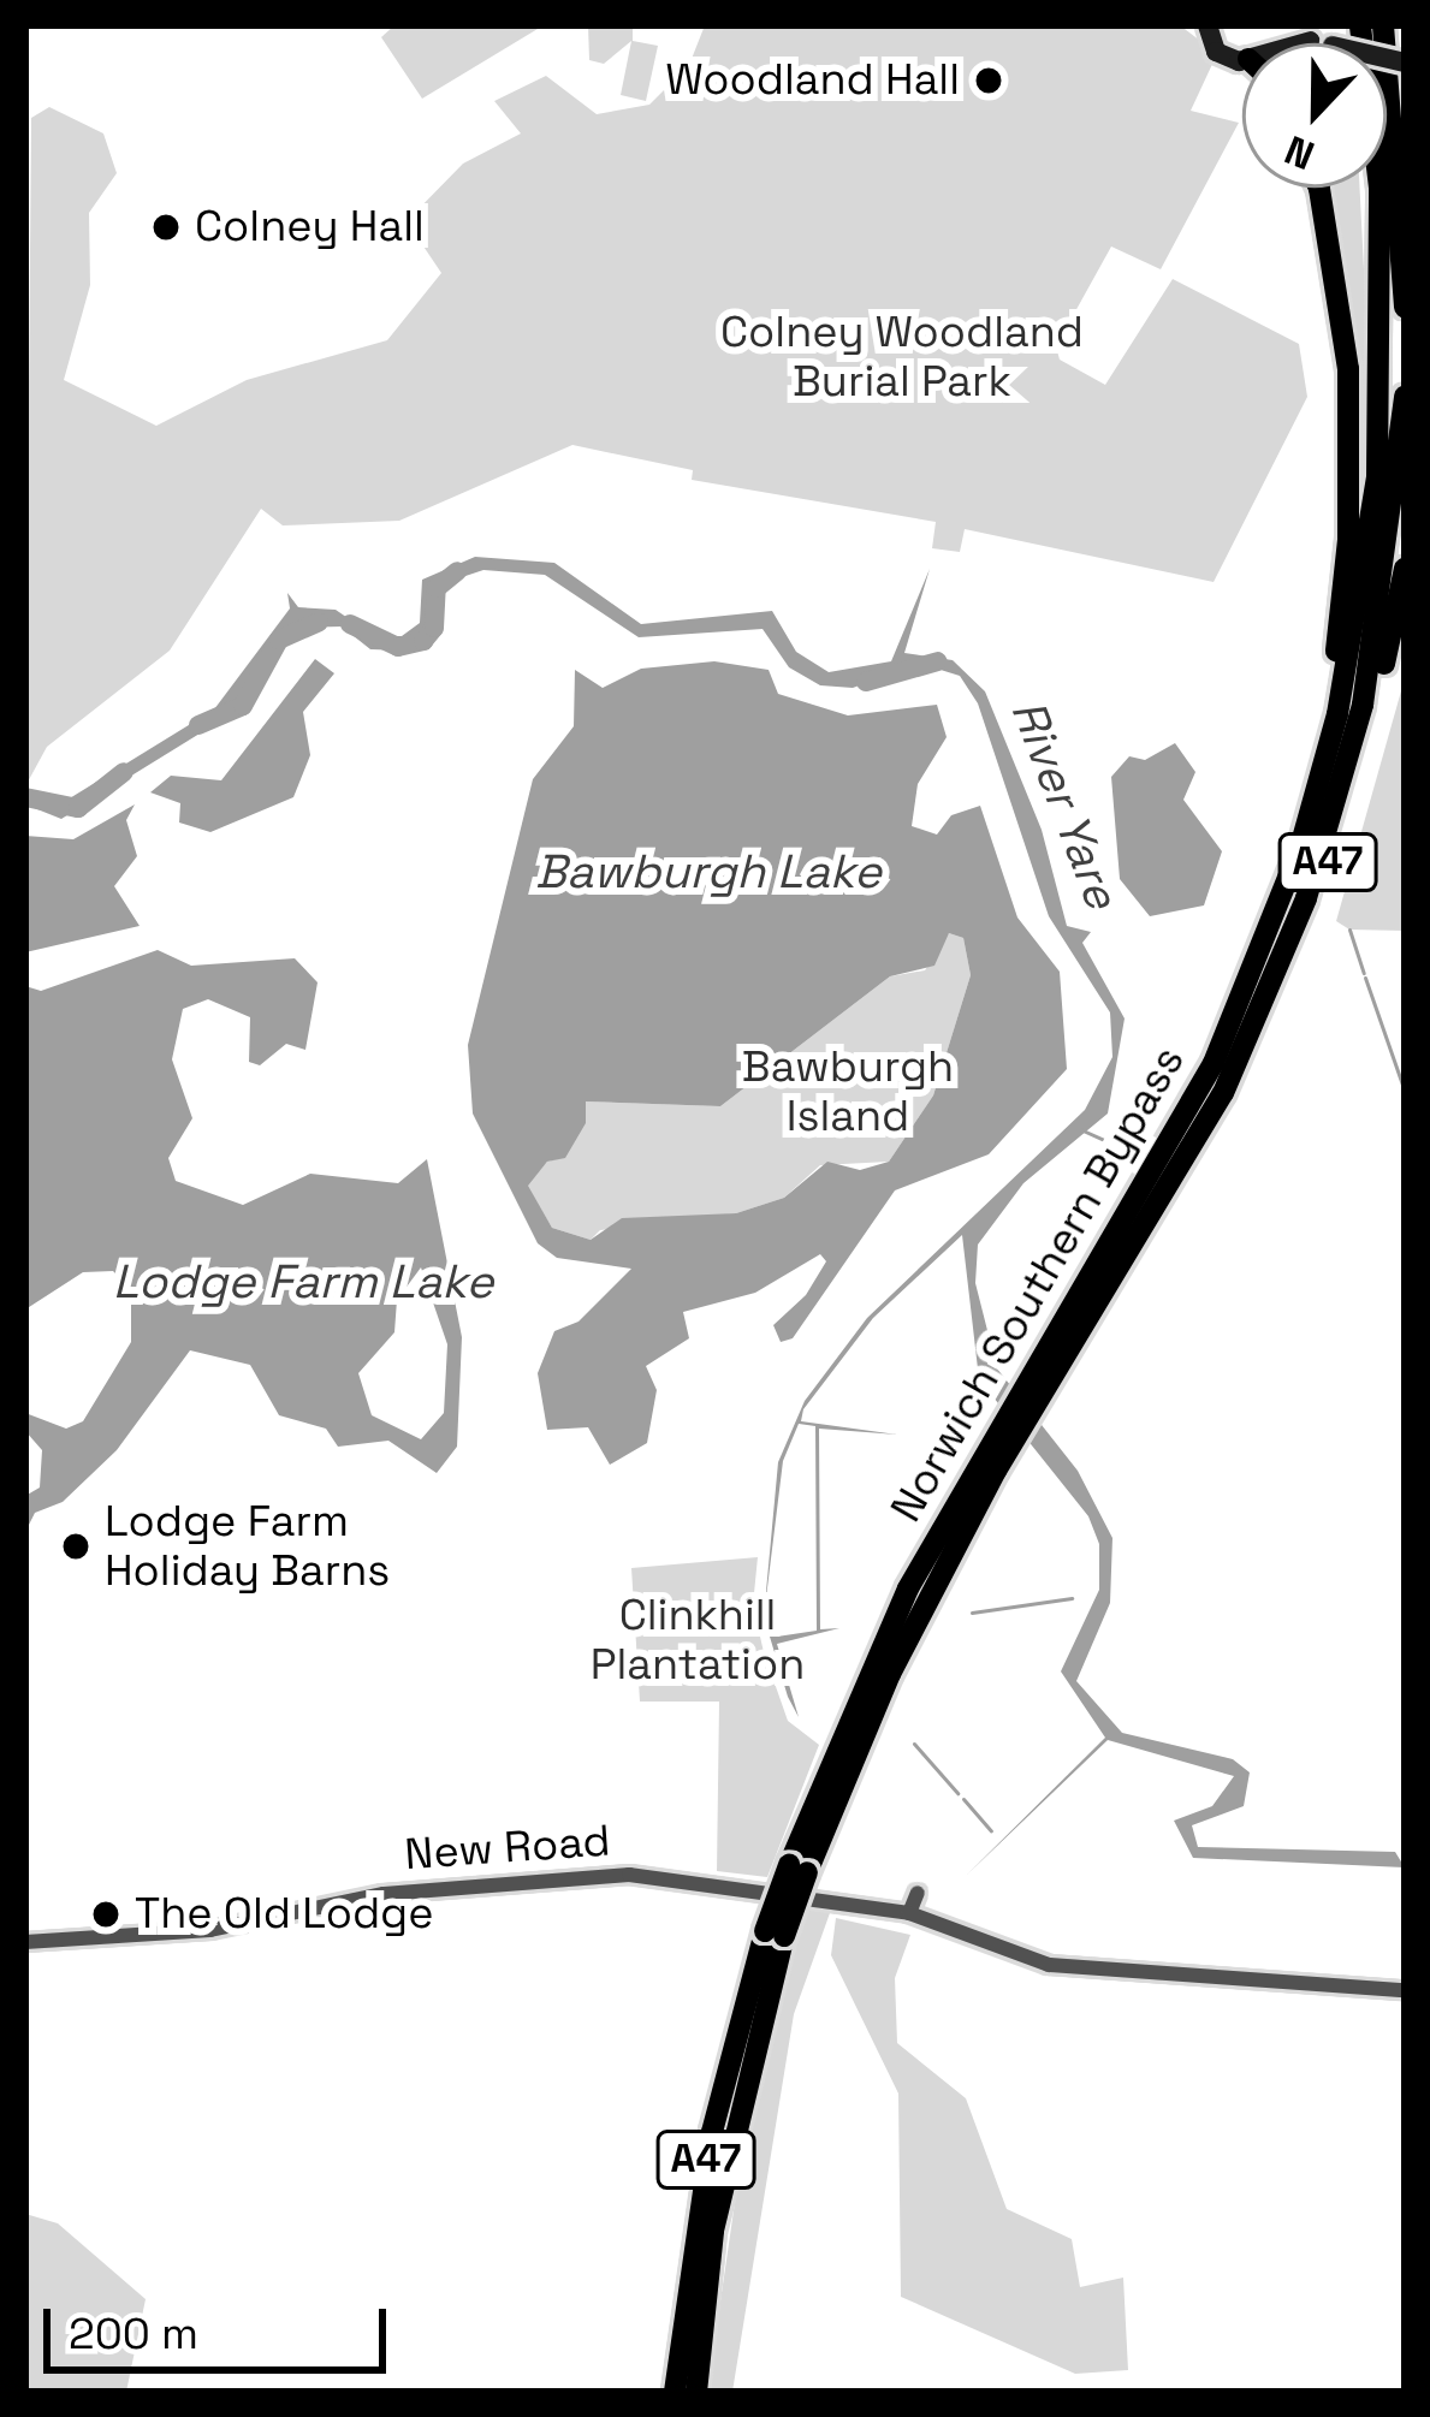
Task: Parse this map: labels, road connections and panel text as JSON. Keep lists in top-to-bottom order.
{
  "streets": {
    "highway": ["A47", "Norwich Southern Bypass"],
    "street": ["New Road"]
  },
  "crossings": [
    ["A47", "Norwich Southern Bypass"]
  ],
  "water": ["River Yare", "Bawburgh Lake", "Lodge Farm Lake"],
  "parks": ["Colney Woodland Burial Park", "Bawburgh Island", "Clinkhill Plantation"],
  "places": [
    "Woodland Hall",
    "Colney Hall",
    "Lodge Farm Holiday Barns",
    "The Old Lodge"
  ],
  "scale_bar": "200 m",
  "north": "bottom"
}
